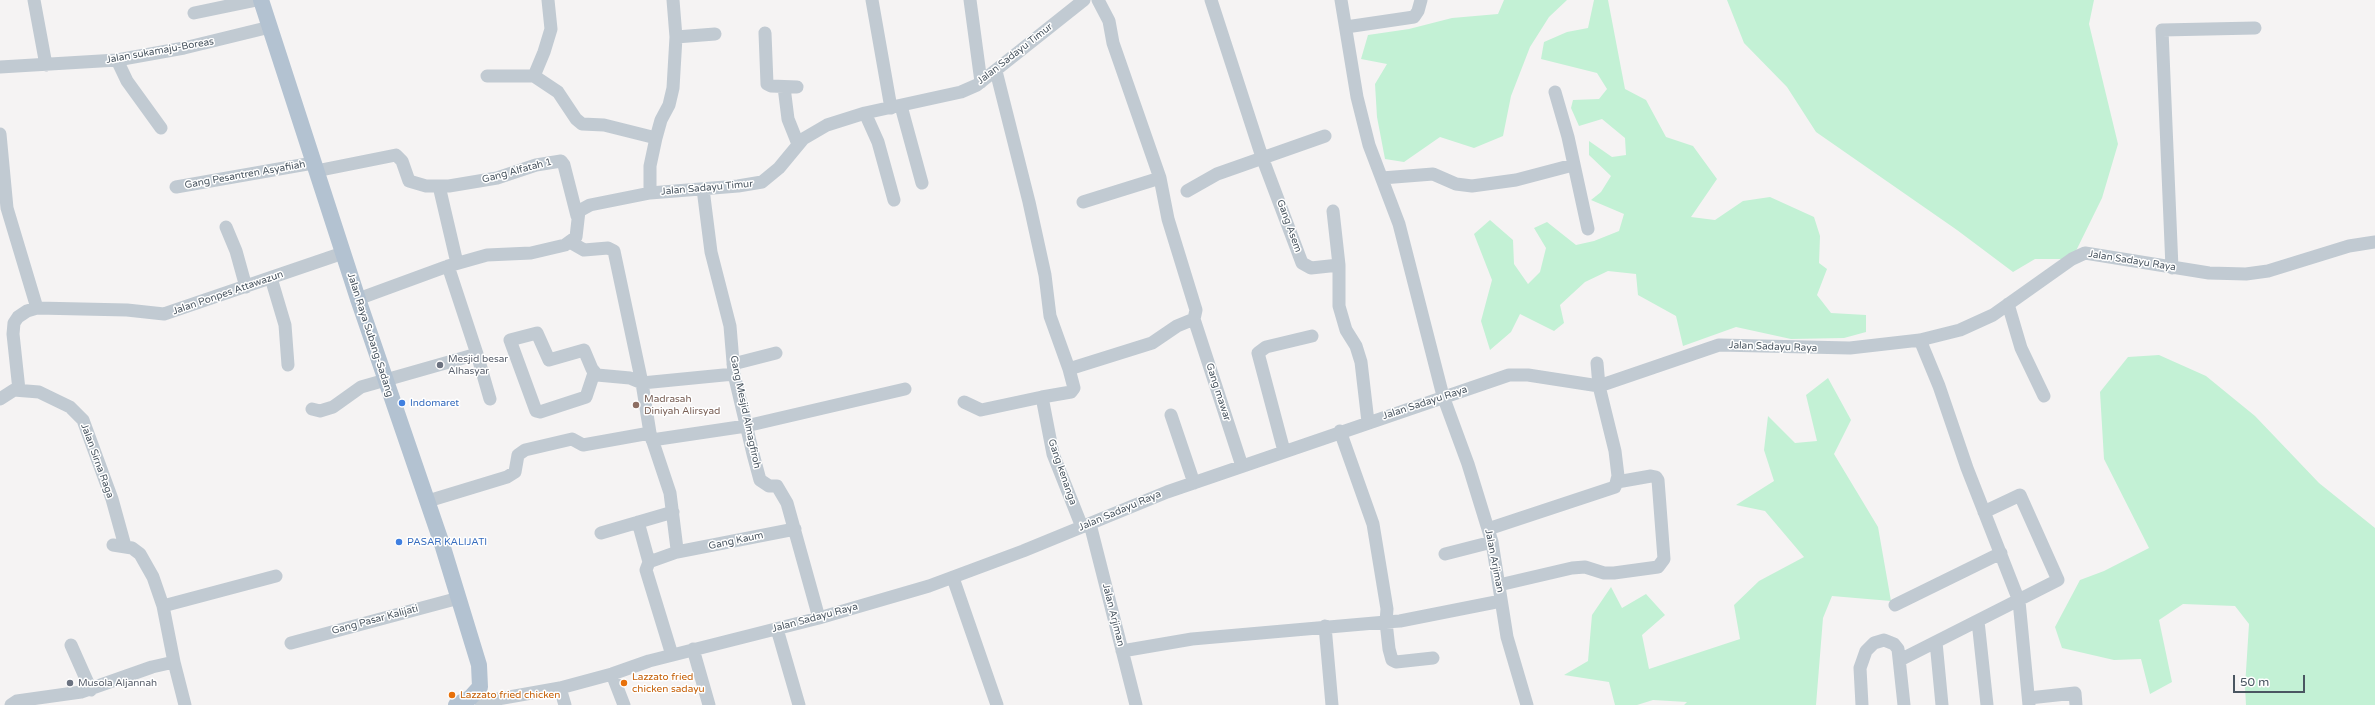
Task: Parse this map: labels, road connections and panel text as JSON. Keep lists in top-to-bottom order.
{
  "streets": {
    "main road": ["Jalan Raya Subang-Sadang"],
    "street": [
      "Jalan sukamaju-Boreas",
      "Jalan Sadayu Timur",
      "Gang Alfatah 1",
      "Gang Pesantren Asyafiiah",
      "Gang Asem",
      "Jalan Sadayu Raya",
      "Jalan Ponpes Attawazun",
      "Gang mawar",
      "Gang Mesjid Almagfiroh",
      "Jalan Sirna Raga",
      "Gang kenanga",
      "Gang Kaum",
      "Jalan Arjiman",
      "Gang Pasar Kalijati"
    ]
  },
  "crossings": [
    ["Jalan sukamaju-Boreas", "Jalan Raya Subang-Sadang"],
    ["Jalan Sadayu Timur", "Gang Alfatah 1"],
    ["Jalan Sadayu Timur", "Gang Mesjid Almagfiroh"],
    ["Gang Alfatah 1", "Gang Pesantren Asyafiiah"],
    ["Gang Alfatah 1", "Jalan Raya Subang-Sadang"],
    ["Gang Pesantren Asyafiiah", "Jalan Raya Subang-Sadang"],
    ["Jalan Sadayu Raya", "Jalan Raya Subang-Sadang"],
    ["Jalan Sadayu Raya", "Gang mawar"],
    ["Jalan Sadayu Raya", "Gang Mesjid Almagfiroh"],
    ["Jalan Sadayu Raya", "Gang kenanga"],
    ["Jalan Sadayu Raya", "Jalan Arjiman"],
    ["Jalan Ponpes Attawazun", "Jalan Raya Subang-Sadang"],
    ["Jalan Ponpes Attawazun", "Jalan Sirna Raga"],
    ["Jalan Raya Subang-Sadang", "Gang Pasar Kalijati"],
    ["Gang Mesjid Almagfiroh", "Gang Kaum"],
    ["Gang kenanga", "Jalan Arjiman"]
  ],
  "places": [
    "Mesjid besar Alhasyar",
    "Indomaret",
    "Madrasah Diniyah Alirsyad",
    "PASAR KALIJATI",
    "Musola Aljannah",
    "Lazzato fried chicken sadayu",
    "Lazzato fried chicken"
  ],
  "scale_bar": "50 m"
}
